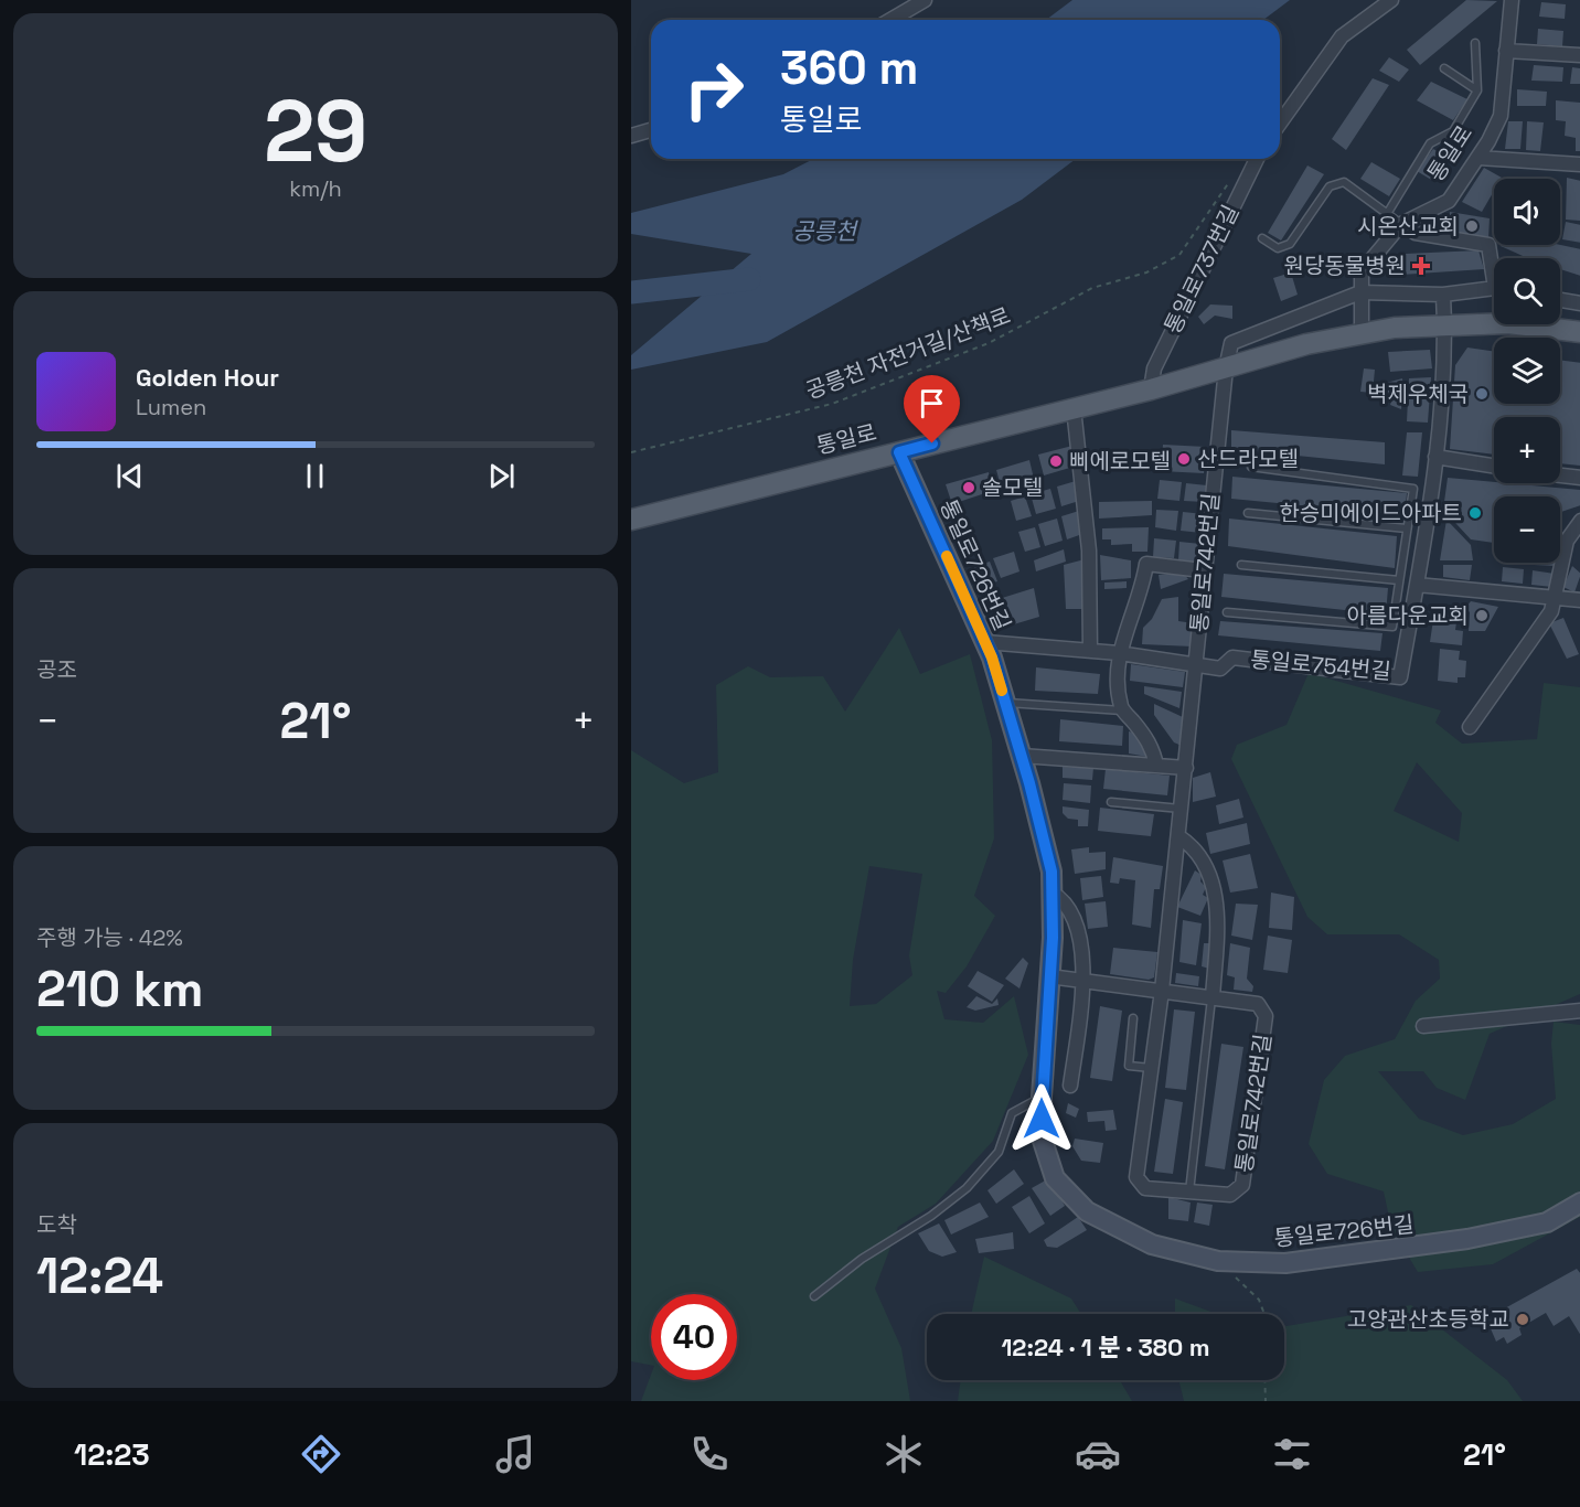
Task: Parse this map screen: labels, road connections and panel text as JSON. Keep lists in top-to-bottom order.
{
  "streets": {
    "main road": ["통일로"],
    "street": [
      "통일로737번길",
      "통일로742번길",
      "통일로726번길",
      "통일로754번길"
    ],
    "path": ["공릉천 자전거길/산책로"]
  },
  "crossings": [
    ["통일로", "통일로737번길"],
    ["통일로", "통일로742번길"],
    ["통일로", "통일로726번길"],
    ["통일로", "통일로754번길"],
    ["통일로742번길", "통일로754번길"]
  ],
  "water": ["공릉천"],
  "places": {
    "other": [
      "시온산교회",
      "벽제우체국",
      "산드라모텔",
      "삐에로모텔",
      "솔모텔",
      "한승미에이드아파트",
      "아름다운교회",
      "고양관산초등학교"
    ],
    "health": ["원당동물병원"]
  },
  "page": {
    "tile": [
      ["29", "km/h"],
      "공조",
      ["주행 가능 · 42%", "210 km"],
      ["도착", "12:24"]
    ],
    "turn": ["360 m", "통일로"],
    "map_buttons": ["+", "−"],
    "song": ["Golden Hour", "Lumen"],
    "heat": ["−", "21°", "+"],
    "limit": "40",
    "trip": "12:24 · 1 분 · 380 m",
    "tabs": ["12:23", "21°"]
  }
}
